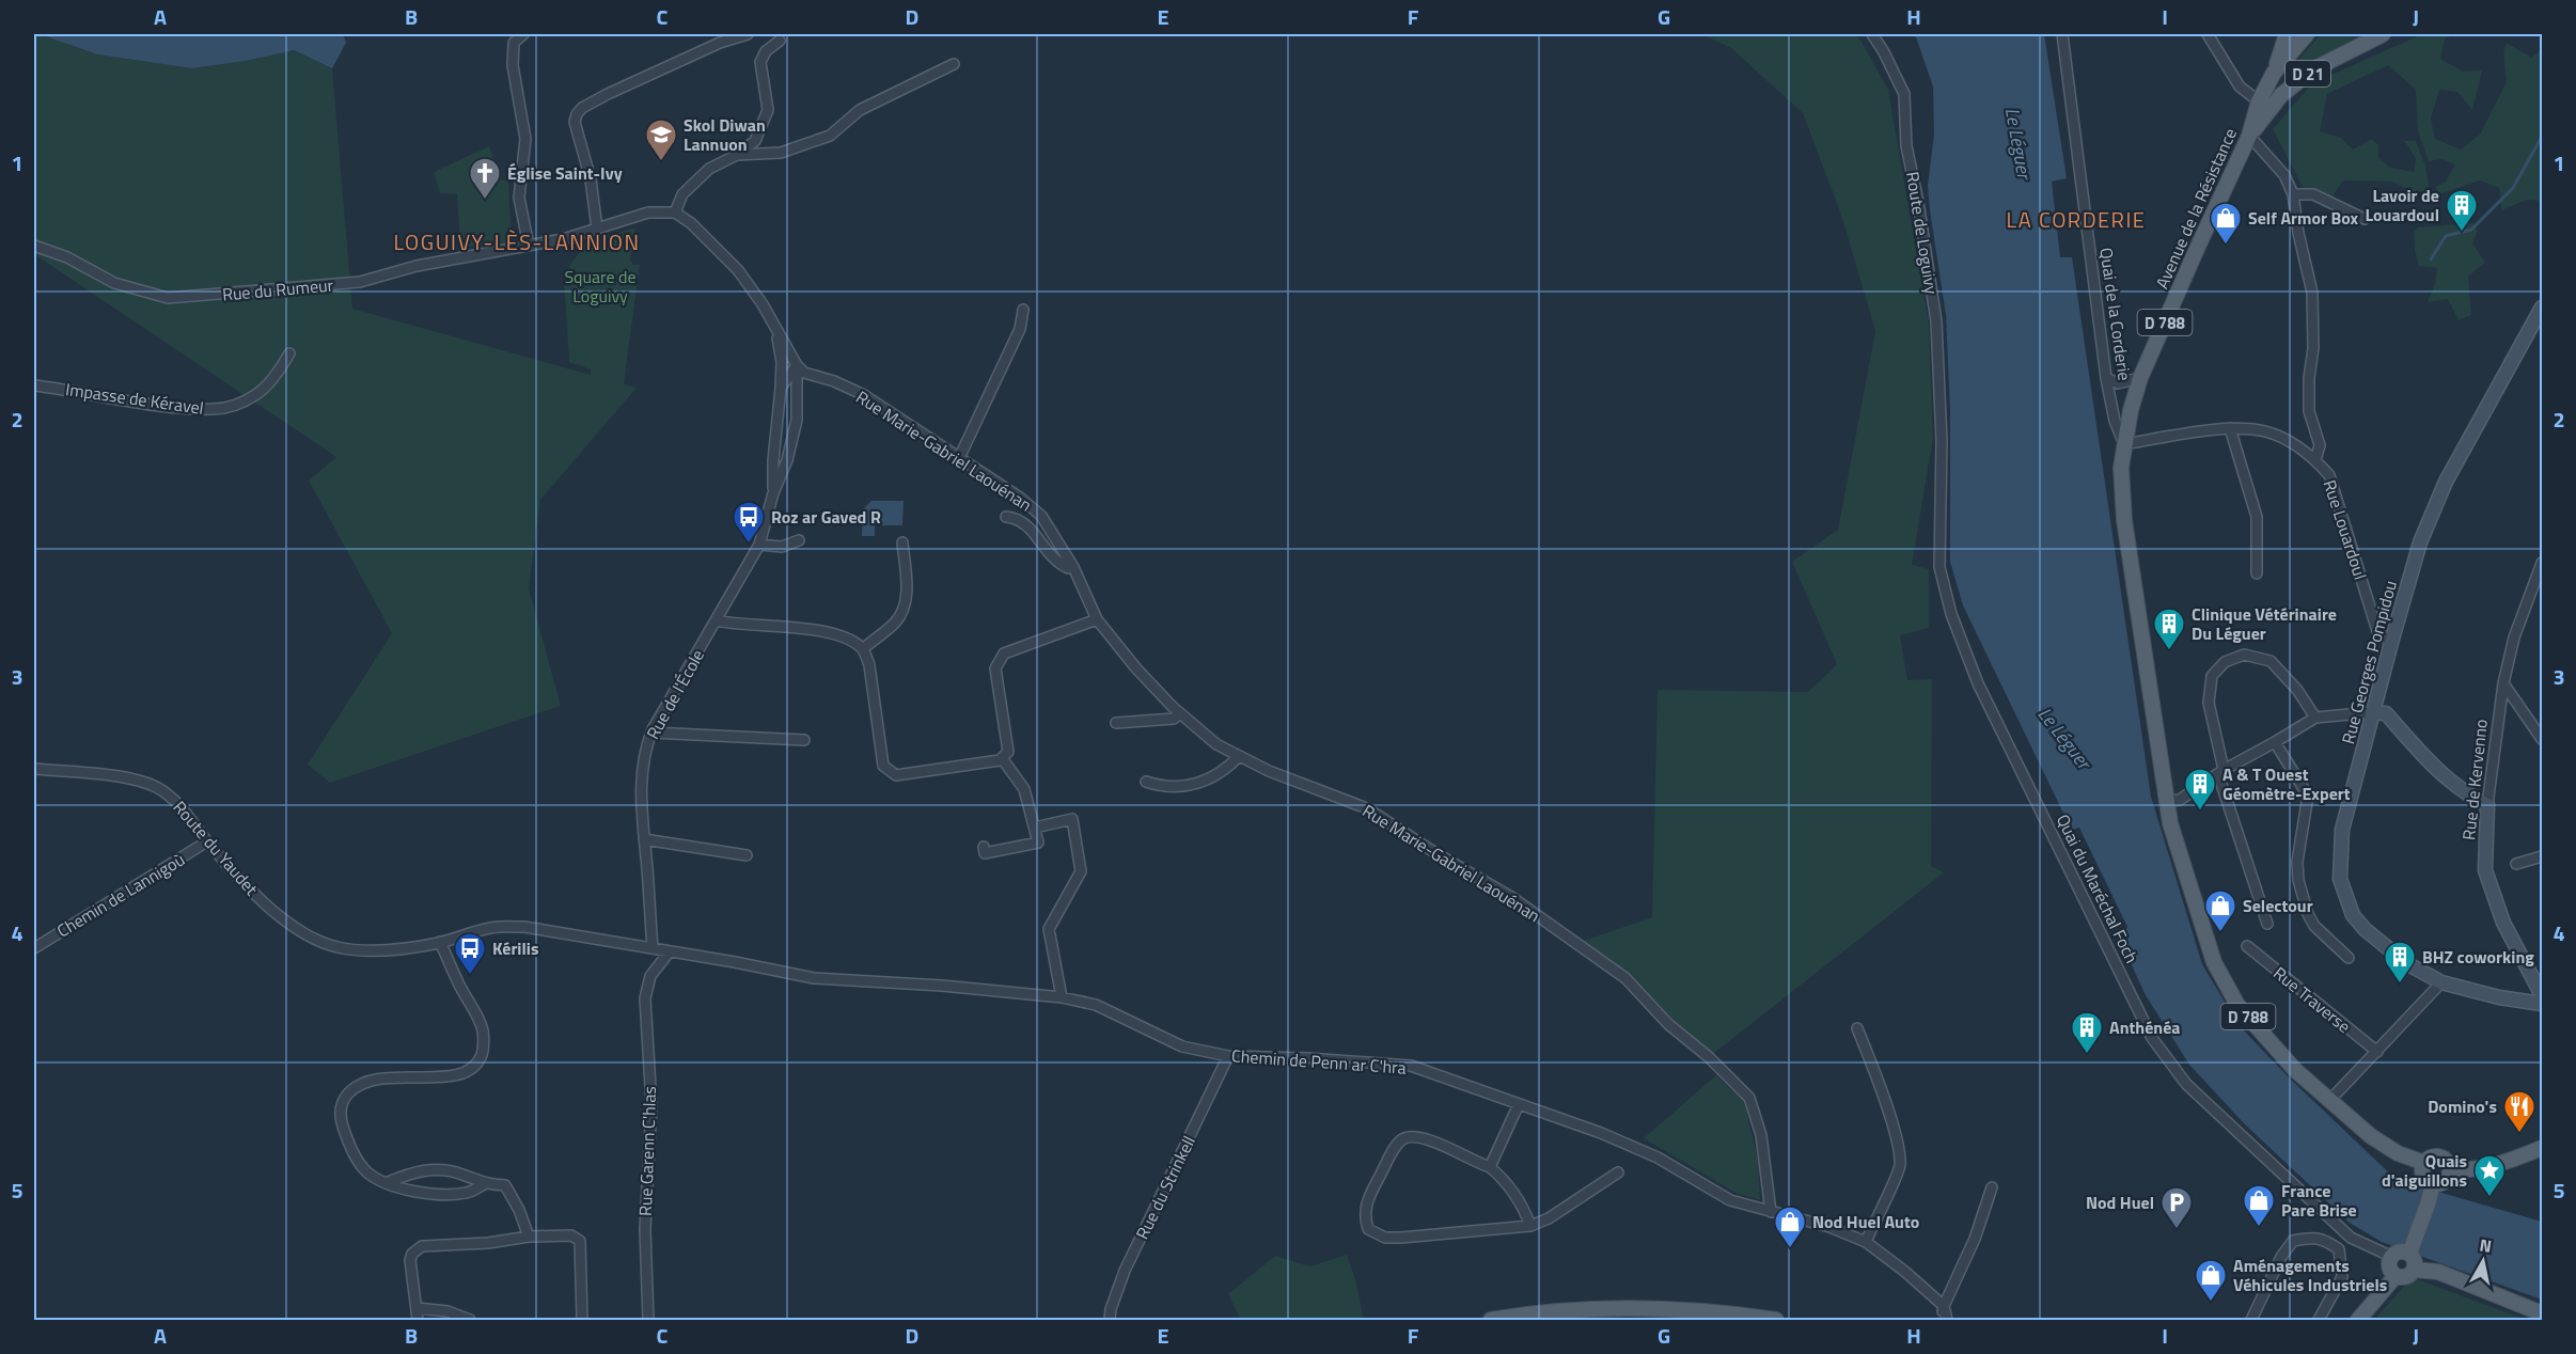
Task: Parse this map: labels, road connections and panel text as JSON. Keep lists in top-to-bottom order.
{
  "streets": {
    "main road": [
      "D 21",
      "Avenue de la Résistance",
      "D 788",
      "Rue Georges Pompidou",
      "Rue de Kervenno"
    ],
    "street": [
      "Route de Loguivy",
      "Rue du Rumeur",
      "Quai de la Corderie",
      "Impasse de Kéravel",
      "Rue Marie-Gabriel Laouénan",
      "Rue Louardoul",
      "Rue de l'École",
      "Route du Yaudet",
      "Quai du Maréchal Foch",
      "Chemin de Lannigoù",
      "Rue Traverse",
      "Chemin de Penn ar C'hra",
      "Rue Garenn C'hlas",
      "Rue du Strinkell"
    ]
  },
  "crossings": [
    ["D 21", "Avenue de la Résistance"],
    ["Avenue de la Résistance", "Quai de la Corderie"],
    ["Avenue de la Résistance", "D 788"],
    ["Avenue de la Résistance", "Rue Louardoul"],
    ["Route de Loguivy", "Quai du Maréchal Foch"],
    ["Quai de la Corderie", "Rue Louardoul"],
    ["Rue Marie-Gabriel Laouénan", "Rue de l'École"],
    ["Rue Marie-Gabriel Laouénan", "Chemin de Penn ar C'hra"],
    ["Rue Louardoul", "Rue Georges Pompidou"],
    ["Rue de l'École", "Route du Yaudet"],
    ["Rue de l'École", "Chemin de Penn ar C'hra"],
    ["Route du Yaudet", "Chemin de Lannigoù"],
    ["Route du Yaudet", "Chemin de Penn ar C'hra"],
    ["Chemin de Penn ar C'hra", "Rue Garenn C'hlas"],
    ["Chemin de Penn ar C'hra", "Rue du Strinkell"]
  ],
  "districts": ["LA CORDERIE", "LOGUIVY-LÈS-LANNION"],
  "water": ["Le Léguer"],
  "parks": ["Square de Loguivy"],
  "places": {
    "school or university": ["Skol Diwan Lannuon"],
    "church": ["Église Saint-Ivy"],
    "building": [
      "Lavoir de Louardoul",
      "Clinique Vétérinaire Du Léguer",
      "A & T Ouest Géomètre-Expert",
      "BHZ coworking",
      "Anthénéa"
    ],
    "shop": [
      "Self Armor Box",
      "Selectour",
      "France Pare Brise",
      "Nod Huel Auto",
      "Aménagements Véhicules Industriels"
    ],
    "bus stop": ["Roz ar Gaved R", "Kérilis"],
    "restaurant": ["Domino's"],
    "place": ["Quais d'aiguillons"],
    "parking": ["Nod Huel"]
  },
  "north": "top",
  "grid": {
    "columns": [
      "A",
      "B",
      "C",
      "D",
      "E",
      "F",
      "G",
      "H",
      "I",
      "J"
    ],
    "rows": [
      "1",
      "2",
      "3",
      "4",
      "5"
    ]
  }
}
